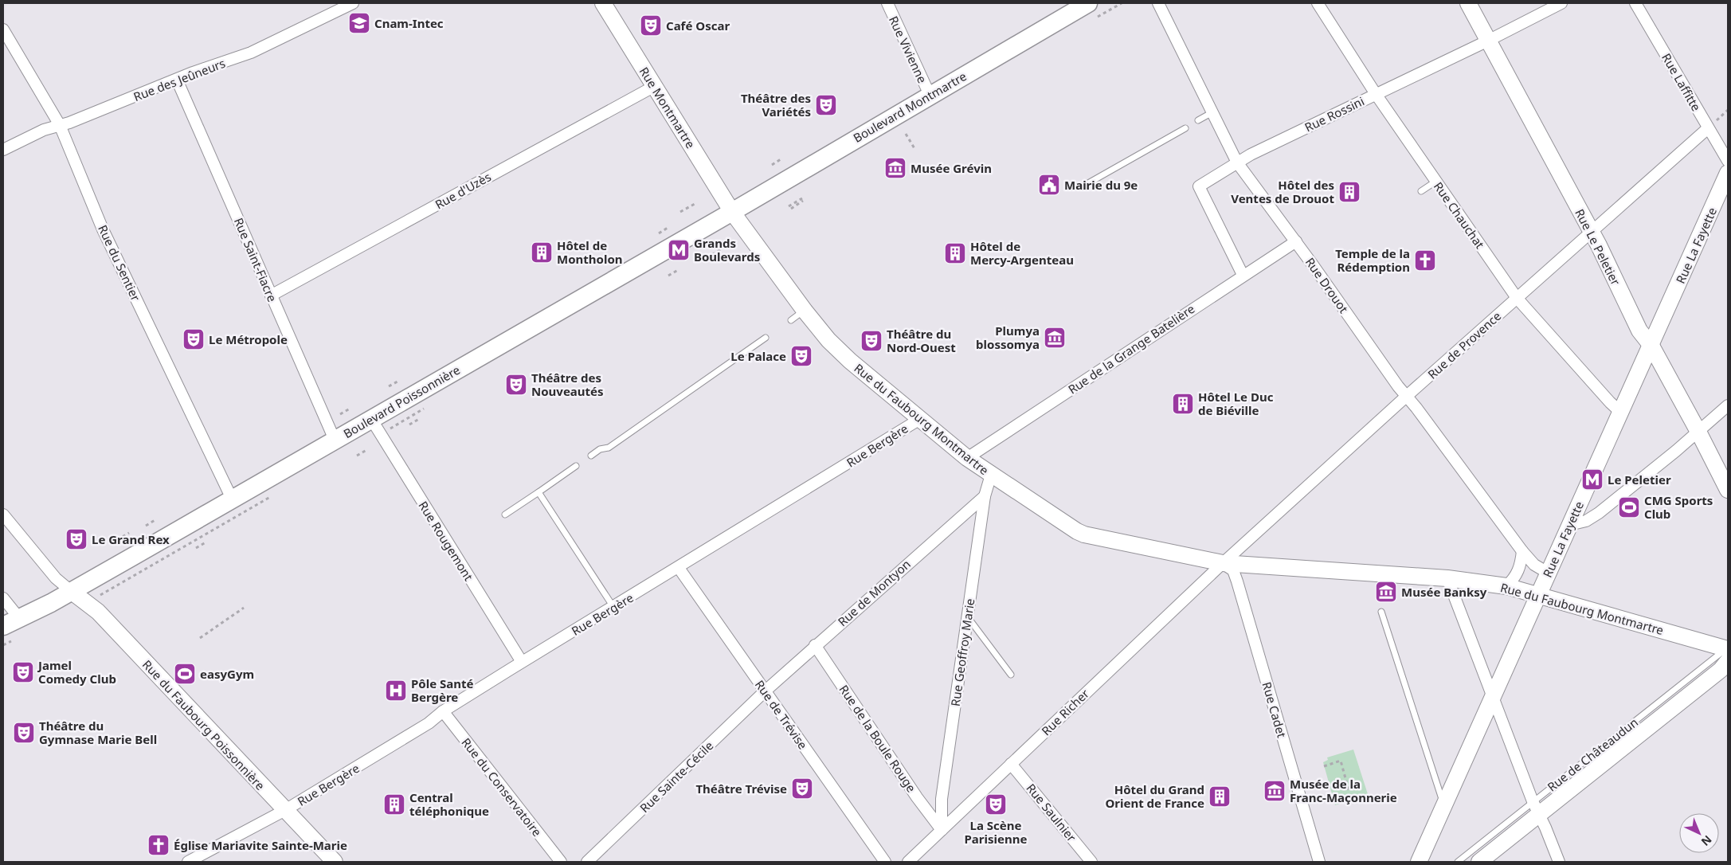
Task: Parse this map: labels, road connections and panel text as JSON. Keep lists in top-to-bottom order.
{
  "streets": {
    "main road": ["Boulevard Montmartre", "Boulevard Poissonnière"],
    "street": [
      "Rue Vivienne",
      "Rue des Jeûneurs",
      "Rue Laffitte",
      "Rue Montmartre",
      "Rue Rossini",
      "Rue d'Uzès",
      "Rue Chauchat",
      "Rue La Fayette",
      "Rue Le Peletier",
      "Rue Saint-Fiacre",
      "Rue du Sentier",
      "Rue Drouot",
      "Rue de Provence",
      "Rue de la Grange Batelière",
      "Rue du Faubourg Montmartre",
      "Rue Bergère",
      "Rue Rougemont",
      "Rue de Montyon",
      "Rue Geoffroy Marie",
      "Rue Cadet",
      "Rue Richer",
      "Rue de Trévise",
      "Rue du Faubourg Poissonnière",
      "Rue de la Boule Rouge",
      "Rue de Châteaudun",
      "Rue Sainte-Cécile",
      "Rue du Conservatoire",
      "Rue Saulnier"
    ]
  },
  "crossings": [
    ["Rue Vivienne", "Boulevard Montmartre"],
    ["Rue des Jeûneurs", "Rue Saint-Fiacre"],
    ["Rue des Jeûneurs", "Rue du Sentier"],
    ["Rue Laffitte", "Rue de Provence"],
    ["Boulevard Montmartre", "Rue Montmartre"],
    ["Boulevard Montmartre", "Boulevard Poissonnière"],
    ["Boulevard Montmartre", "Rue du Faubourg Montmartre"],
    ["Rue Montmartre", "Rue d'Uzès"],
    ["Rue Montmartre", "Boulevard Poissonnière"],
    ["Rue Montmartre", "Rue du Faubourg Montmartre"],
    ["Rue Rossini", "Rue Chauchat"],
    ["Rue Rossini", "Rue Le Peletier"],
    ["Rue Rossini", "Rue Drouot"],
    ["Rue Rossini", "Rue de la Grange Batelière"],
    ["Rue d'Uzès", "Rue Saint-Fiacre"],
    ["Rue Chauchat", "Rue La Fayette"],
    ["Rue Chauchat", "Rue de Provence"],
    ["Rue La Fayette", "Rue Le Peletier"],
    ["Rue La Fayette", "Rue Drouot"],
    ["Rue La Fayette", "Rue du Faubourg Montmartre"],
    ["Rue Le Peletier", "Rue de Provence"],
    ["Rue Saint-Fiacre", "Boulevard Poissonnière"],
    ["Rue du Sentier", "Boulevard Poissonnière"],
    ["Rue Drouot", "Rue de Provence"],
    ["Rue Drouot", "Rue de la Grange Batelière"],
    ["Rue de Provence", "Rue du Faubourg Montmartre"],
    ["Rue de Provence", "Rue Cadet"],
    ["Rue de Provence", "Rue Richer"],
    ["Rue de la Grange Batelière", "Rue du Faubourg Montmartre"],
    ["Boulevard Poissonnière", "Rue du Faubourg Montmartre"],
    ["Boulevard Poissonnière", "Rue Rougemont"],
    ["Boulevard Poissonnière", "Rue du Faubourg Poissonnière"],
    ["Rue du Faubourg Montmartre", "Rue Bergère"],
    ["Rue du Faubourg Montmartre", "Rue Geoffroy Marie"],
    ["Rue du Faubourg Montmartre", "Rue Cadet"],
    ["Rue du Faubourg Montmartre", "Rue Richer"],
    ["Rue du Faubourg Montmartre", "Rue de Châteaudun"],
    ["Rue Bergère", "Rue Rougemont"],
    ["Rue Bergère", "Rue de Trévise"],
    ["Rue Bergère", "Rue du Faubourg Poissonnière"],
    ["Rue Bergère", "Rue du Conservatoire"],
    ["Rue de Montyon", "Rue Geoffroy Marie"],
    ["Rue de Montyon", "Rue de Trévise"],
    ["Rue de Montyon", "Rue de la Boule Rouge"],
    ["Rue de Montyon", "Rue Sainte-Cécile"],
    ["Rue Geoffroy Marie", "Rue Richer"],
    ["Rue Geoffroy Marie", "Rue de la Boule Rouge"],
    ["Rue Cadet", "Rue Richer"],
    ["Rue Richer", "Rue de la Boule Rouge"],
    ["Rue Richer", "Rue Saulnier"],
    ["Rue de Trévise", "Rue Sainte-Cécile"]
  ],
  "places": {
    "school or university": ["Cnam-Intec"],
    "theatre": [
      "Café Oscar",
      "Théâtre des Variétés",
      "Le Métropole",
      "Théâtre du Nord-Ouest",
      "Le Palace",
      "Théâtre des Nouveautés",
      "Le Grand Rex",
      "Jamel Comedy Club",
      "Théâtre du Gymnase Marie Bell",
      "Théâtre Trévise",
      "La Scène Parisienne"
    ],
    "museum": [
      "Musée Grévin",
      "Plumya blossomya",
      "Musée Banksy",
      "Musée de la Franc-Maçonnerie"
    ],
    "public building": ["Mairie du 9e"],
    "building": [
      "Hôtel des Ventes de Drouot",
      "Hôtel de Montholon",
      "Hôtel de Mercy-Argenteau",
      "Hôtel Le Duc de Biéville",
      "Hôtel du Grand Orient de France",
      "Central téléphonique"
    ],
    "metro station": ["Grands Boulevards", "Le Peletier"],
    "church": ["Temple de la Rédemption", "Église Mariavite Sainte-Marie"],
    "sports": ["CMG Sports Club", "easyGym"],
    "hospital": ["Pôle Santé Bergère"]
  },
  "north": "bottom right"
}
